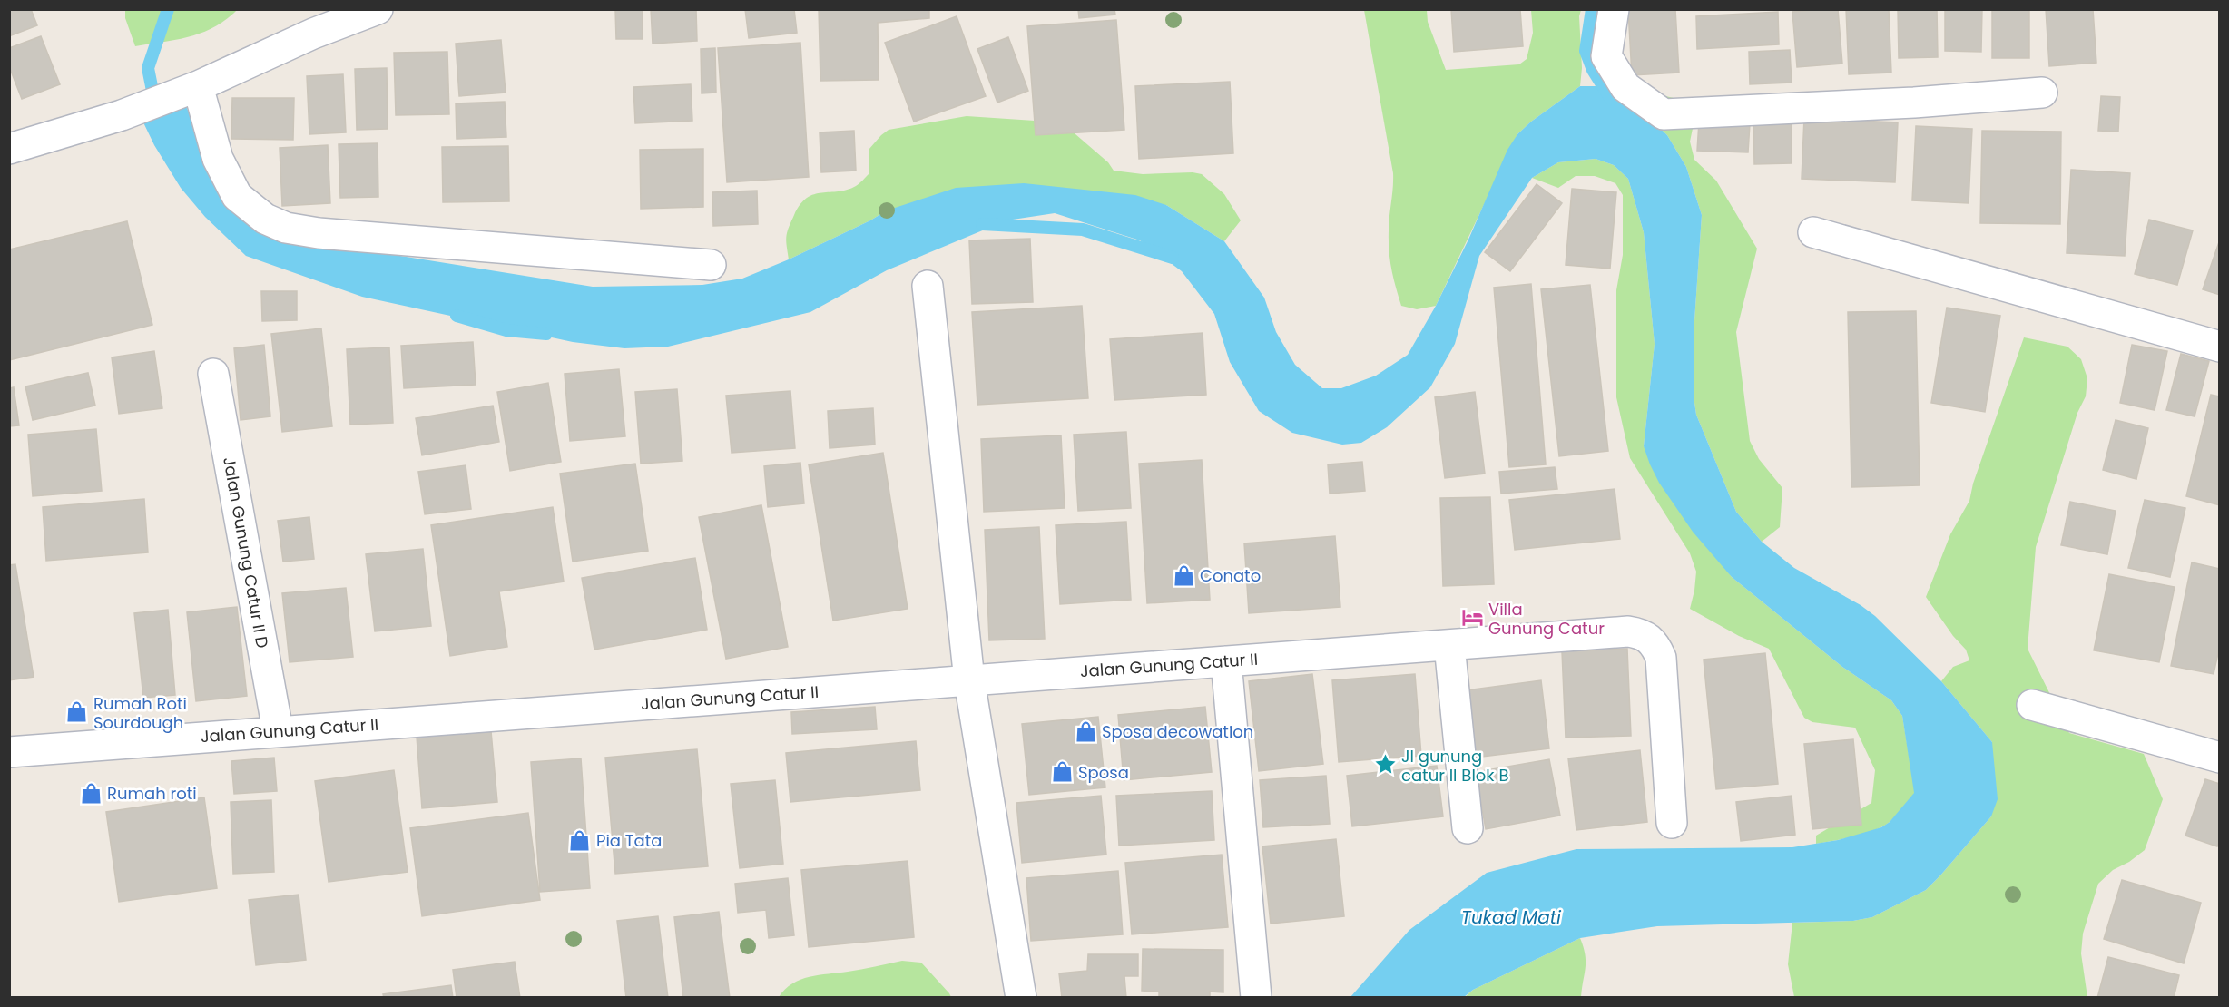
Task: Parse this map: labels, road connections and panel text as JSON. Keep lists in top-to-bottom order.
{
  "streets": {
    "street": ["Jalan Gunung Catur II D", "Jalan Gunung Catur II"]
  },
  "crossings": [
    ["Jalan Gunung Catur II D", "Jalan Gunung Catur II"]
  ],
  "water": ["Tukad Mati"],
  "places": {
    "shop": [
      "Conato",
      "Rumah Roti Sourdough",
      "Sposa decowation",
      "Sposa",
      "Rumah roti",
      "Pia Tata"
    ],
    "hotel": ["Villa Gunung Catur"],
    "place": ["Jl gunung catur II Blok B"]
  }
}
